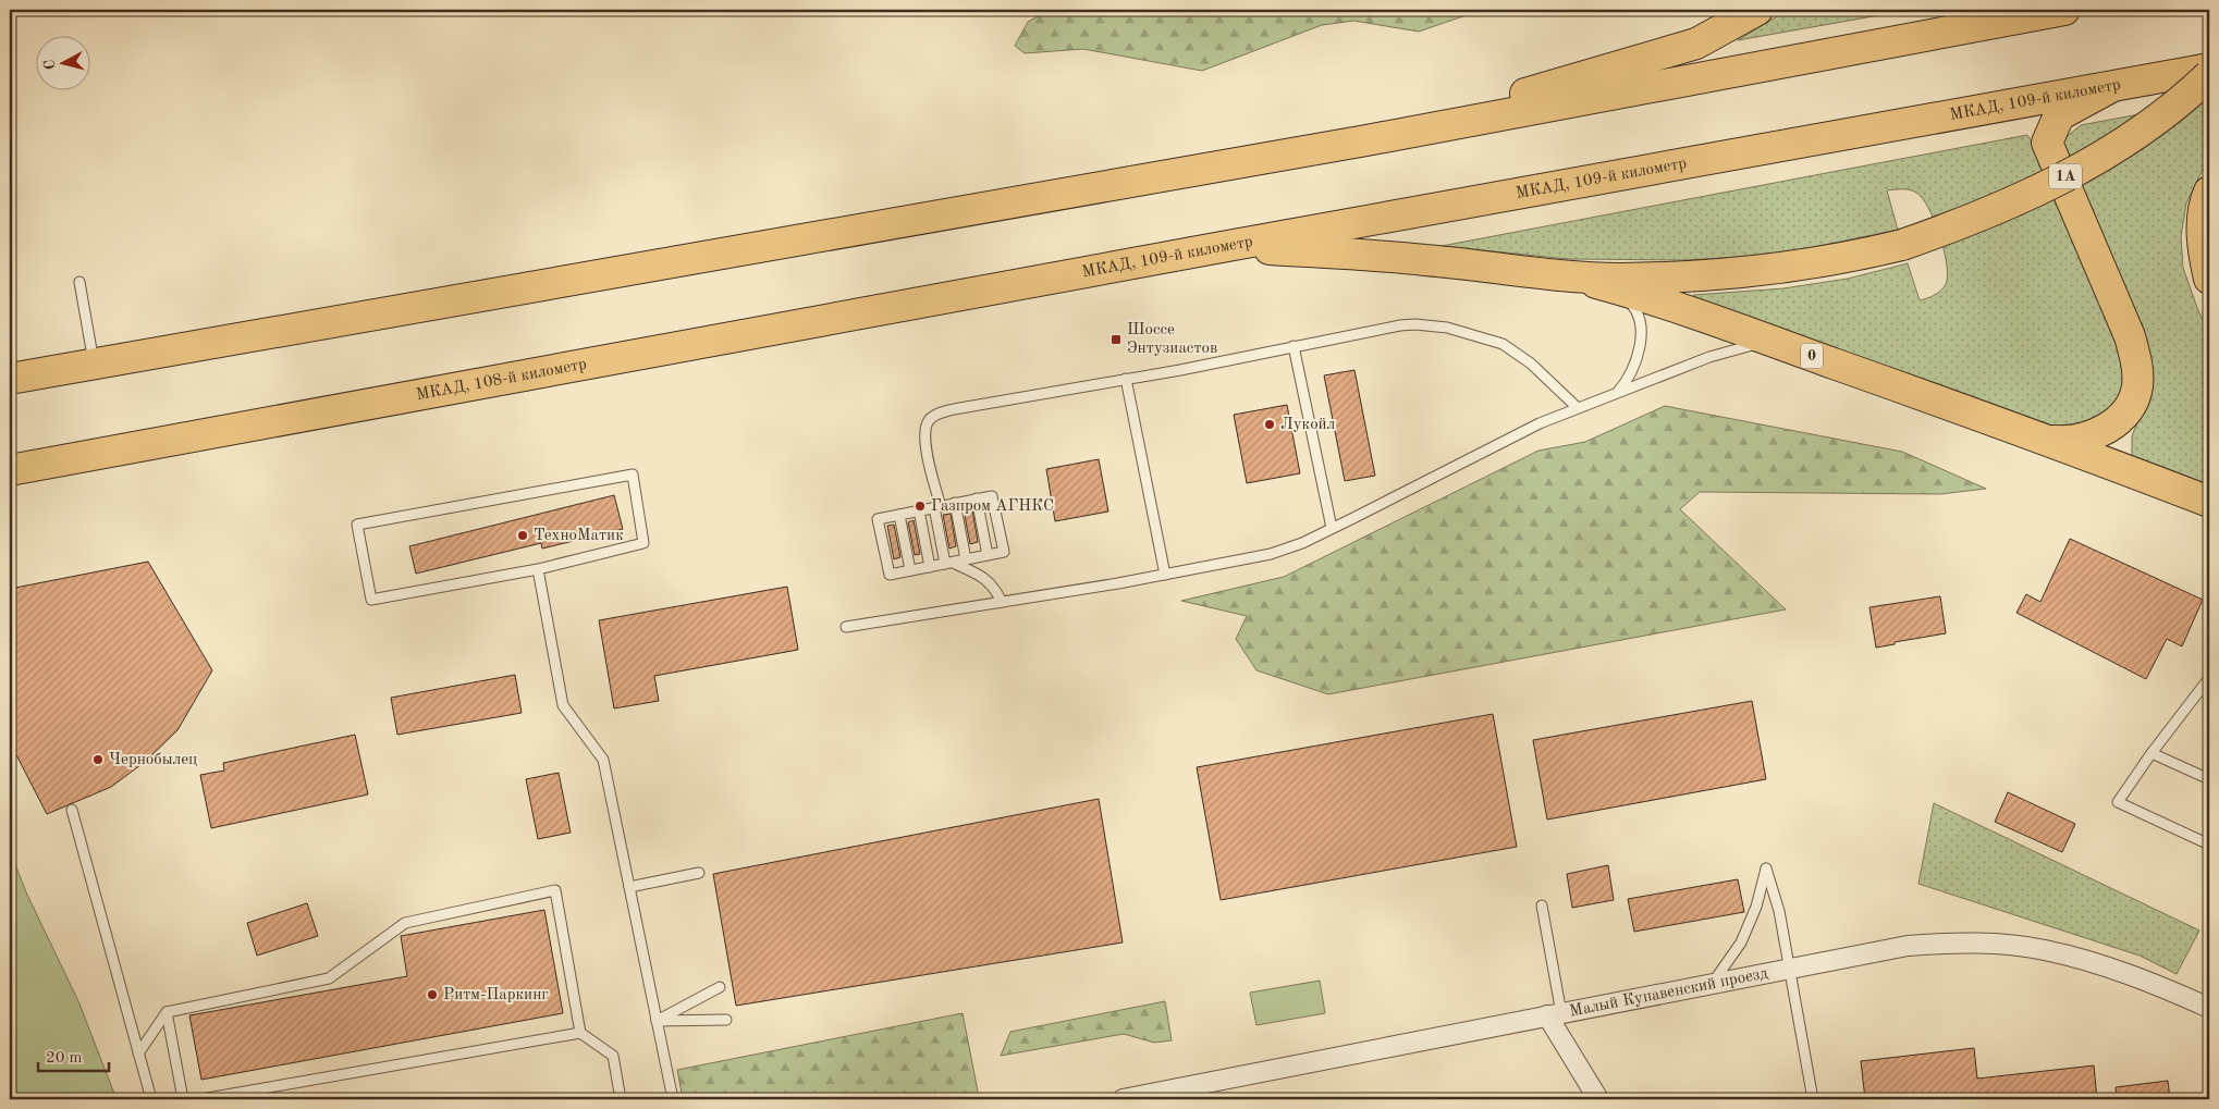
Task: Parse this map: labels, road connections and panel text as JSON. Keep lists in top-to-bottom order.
{
  "streets": {
    "main road": [
      "МКАД, 109-й километр",
      "1A",
      "0",
      "МКАД, 108-й километр"
    ],
    "street": ["Малый Купавенский проезд"]
  },
  "crossings": [
    ["МКАД, 109-й километр", "0"],
    ["МКАД, 109-й километр", "МКАД, 108-й километр"],
    ["1A", "0"]
  ],
  "places": {
    "transit": ["Шоссе Энтузиастов"],
    "other": [
      "Лукойл",
      "Газпром АГНКС",
      "ТехноМатик",
      "Чернобылец",
      "Ритм-Паркинг"
    ]
  },
  "scale_bar": "20 m",
  "north": "left"
}
